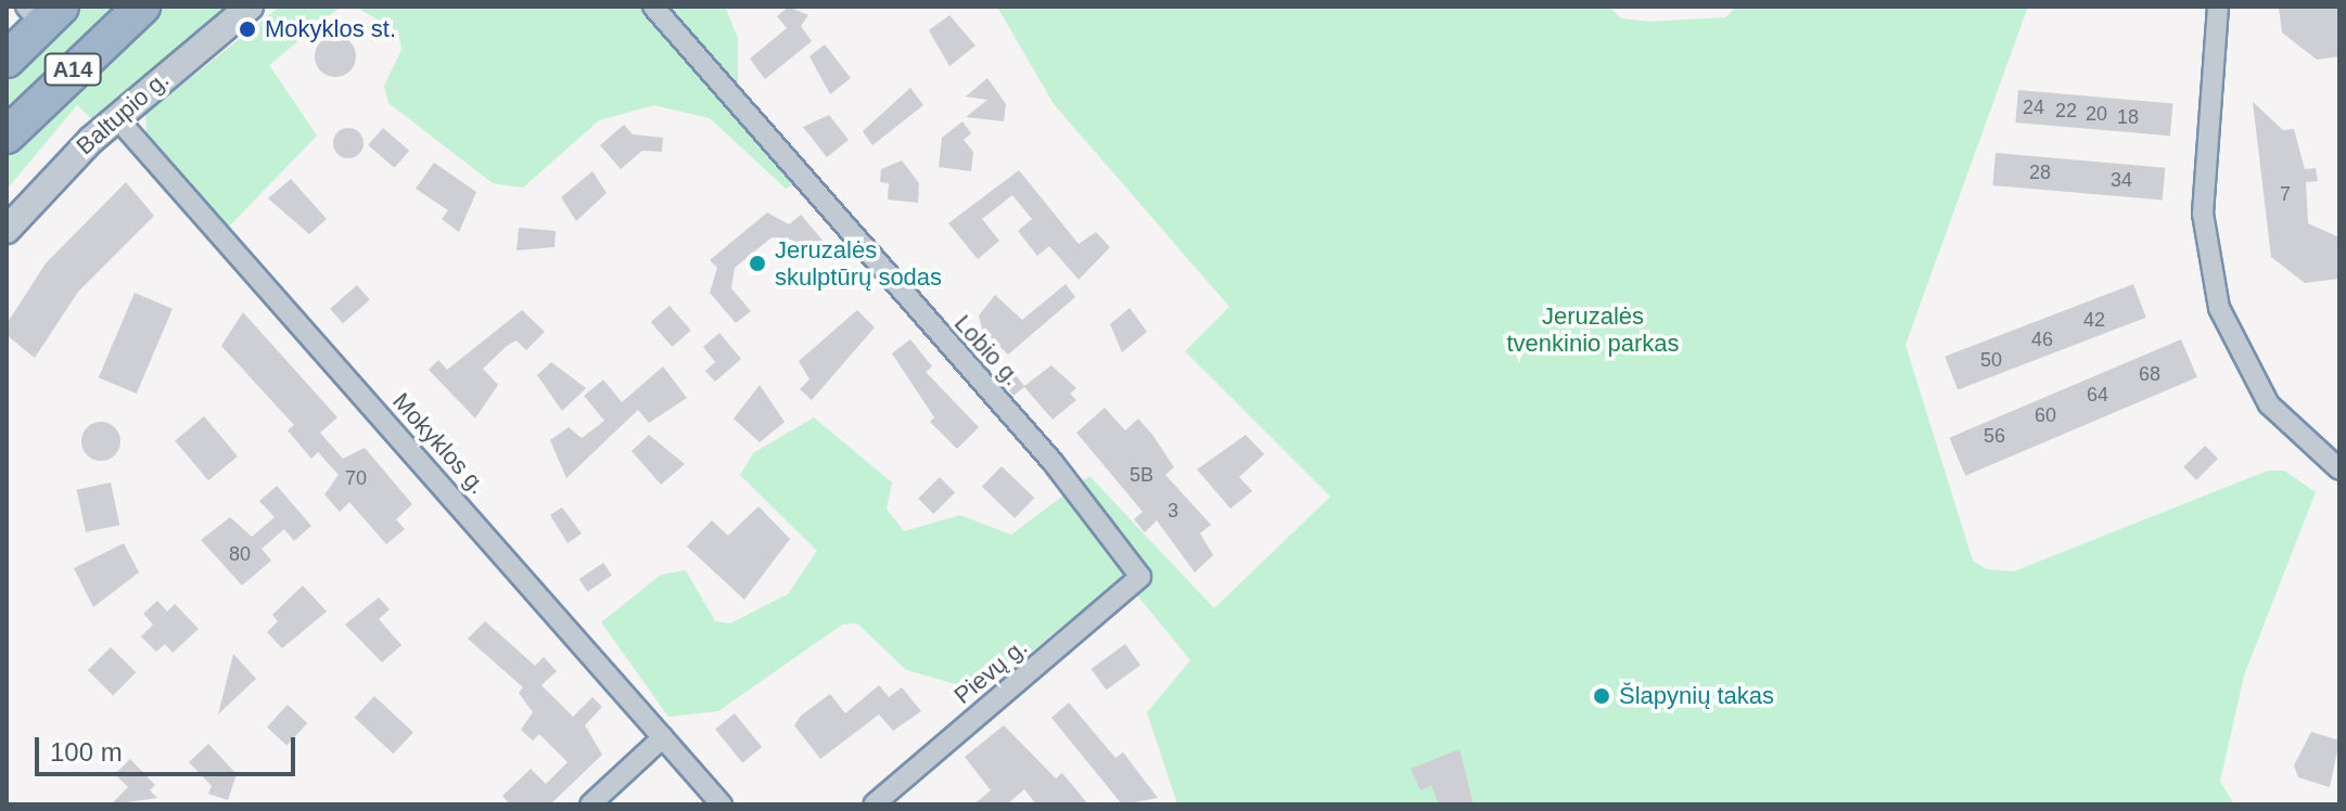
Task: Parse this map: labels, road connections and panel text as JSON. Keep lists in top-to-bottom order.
{
  "streets": {
    "highway": ["A14"],
    "street": [
      "Baltupio g.",
      "Lobio g.",
      "Mokyklos g.",
      "Pievų g."
    ]
  },
  "crossings": [
    ["Baltupio g.", "Mokyklos g."],
    ["Lobio g.", "Pievų g."]
  ],
  "parks": ["Jeruzalės tvenkinio parkas"],
  "places": ["Mokyklos st.", "Jeruzalės skulptūrų sodas", "Šlapynių takas"],
  "house_numbers": [
    "24",
    "22",
    "20",
    "18",
    "28",
    "34",
    "7",
    "42",
    "46",
    "50",
    "68",
    "64",
    "60",
    "56",
    "5B",
    "70",
    "3",
    "80"
  ],
  "scale_bar": "100 m"
}
